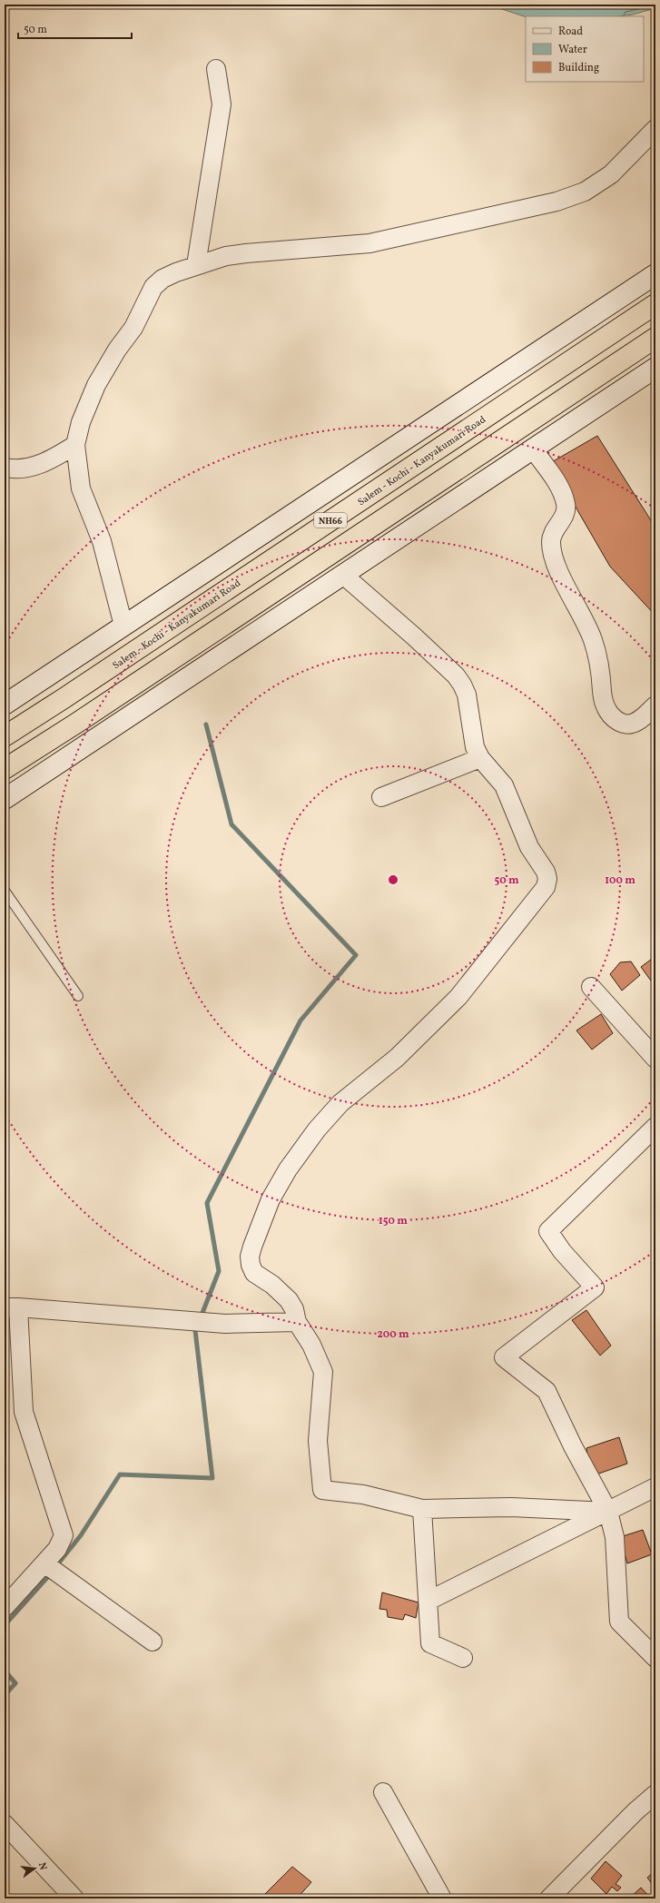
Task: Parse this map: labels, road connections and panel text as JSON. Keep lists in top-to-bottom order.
{
  "streets": {
    "highway": ["Salem - Kochi - Kanyakumari Road", "NH66"]
  },
  "legend": ["Road", "Water", "Building"],
  "scale_bar": "50 m",
  "north": "right",
  "rings": [
    "50 m",
    "100 m",
    "150 m",
    "200 m"
  ]
}
